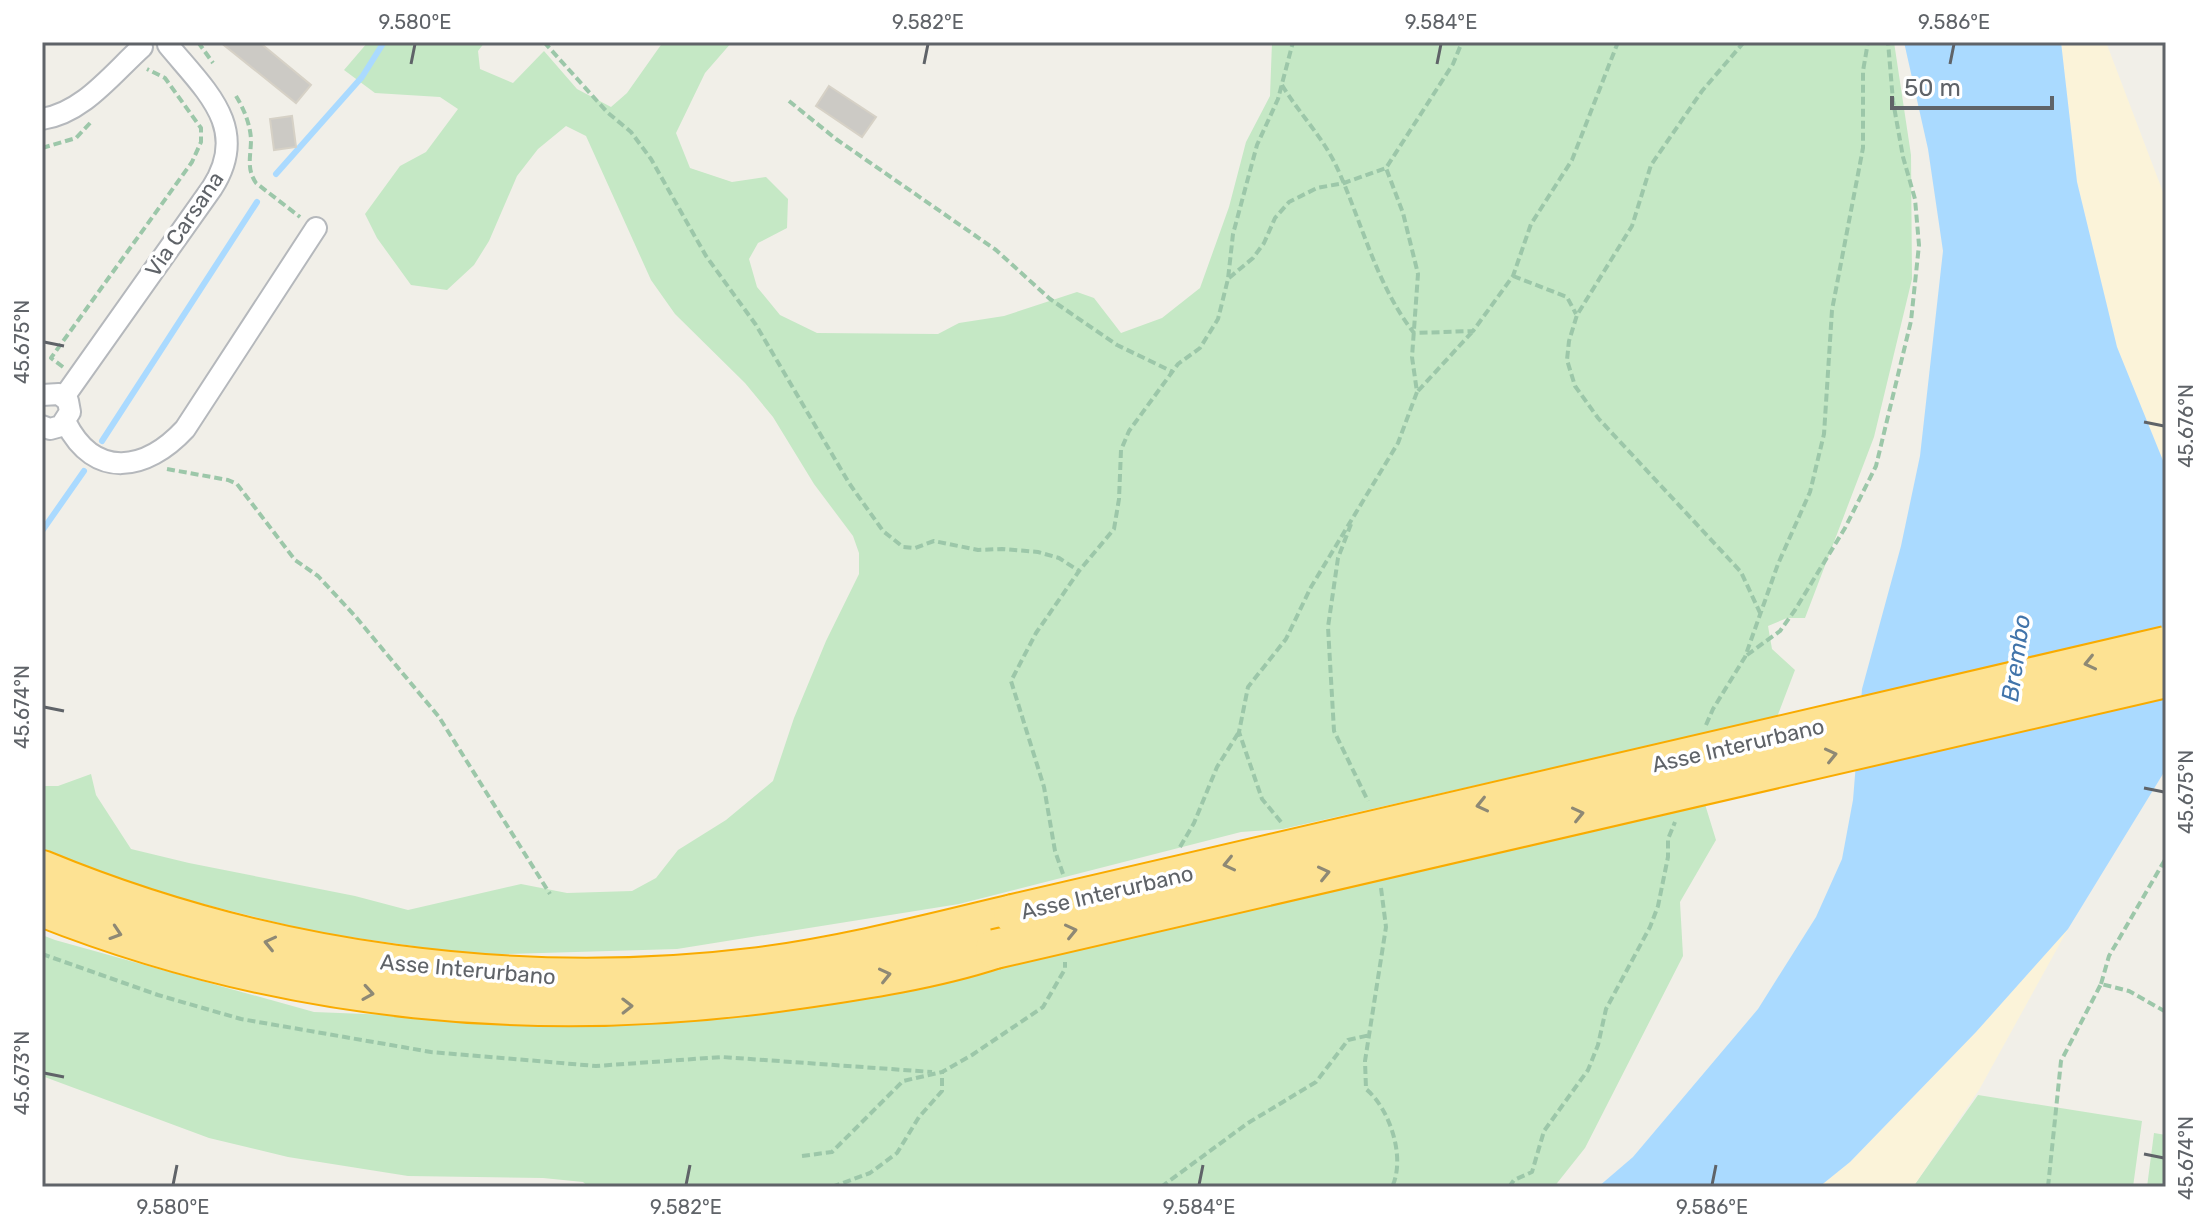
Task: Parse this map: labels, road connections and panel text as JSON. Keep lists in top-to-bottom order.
{
  "streets": {
    "highway": ["Asse Interurbano"],
    "street": ["Via Carsana"]
  },
  "water": ["Brembo"],
  "scale_bar": "50 m",
  "coordinates": [
    "9.580°E",
    "9.582°E",
    "9.584°E",
    "9.586°E",
    "45.675°N",
    "45.676°N",
    "45.674°N",
    "45.673°N"
  ]
}
